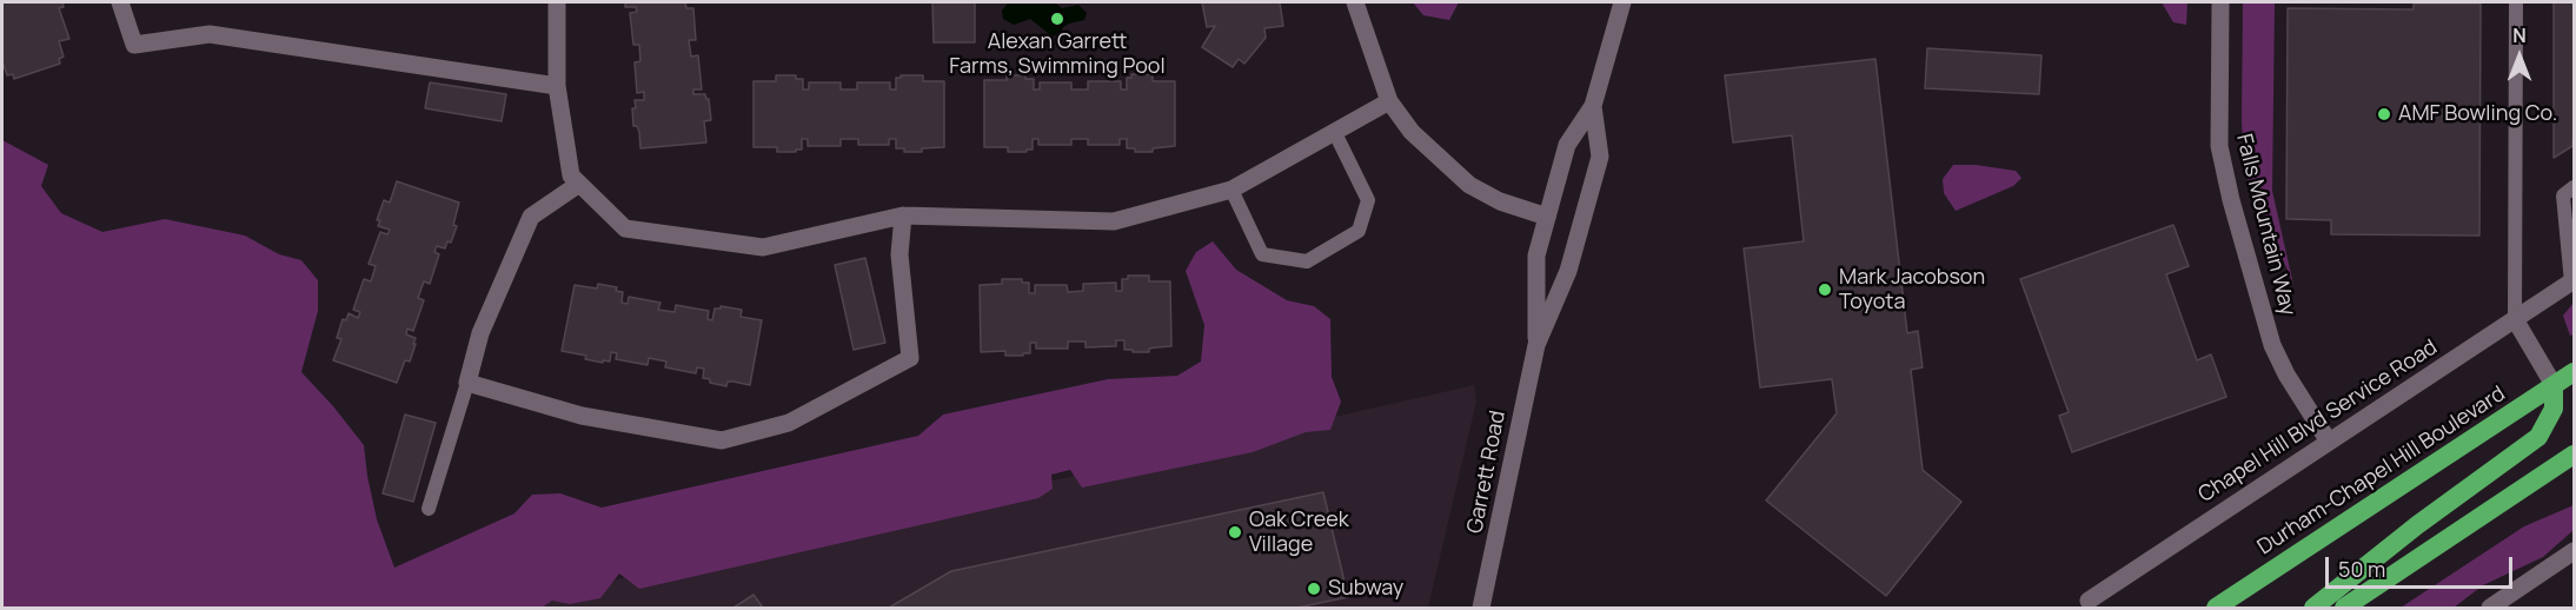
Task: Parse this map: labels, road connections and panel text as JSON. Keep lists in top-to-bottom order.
{
  "streets": {
    "highway": ["Durham-Chapel Hill Boulevard"],
    "street": ["Falls Mountain Way", "Chapel Hill Blvd Service Road", "Garrett Road"]
  },
  "crossings": [
    ["Falls Mountain Way", "Chapel Hill Blvd Service Road"]
  ],
  "places": [
    "Alexan Garrett Farms, Swimming Pool",
    "AMF Bowling Co.",
    "Mark Jacobson Toyota",
    "Oak Creek Village",
    "Subway"
  ],
  "scale_bar": "50 m",
  "north": "top"
}
